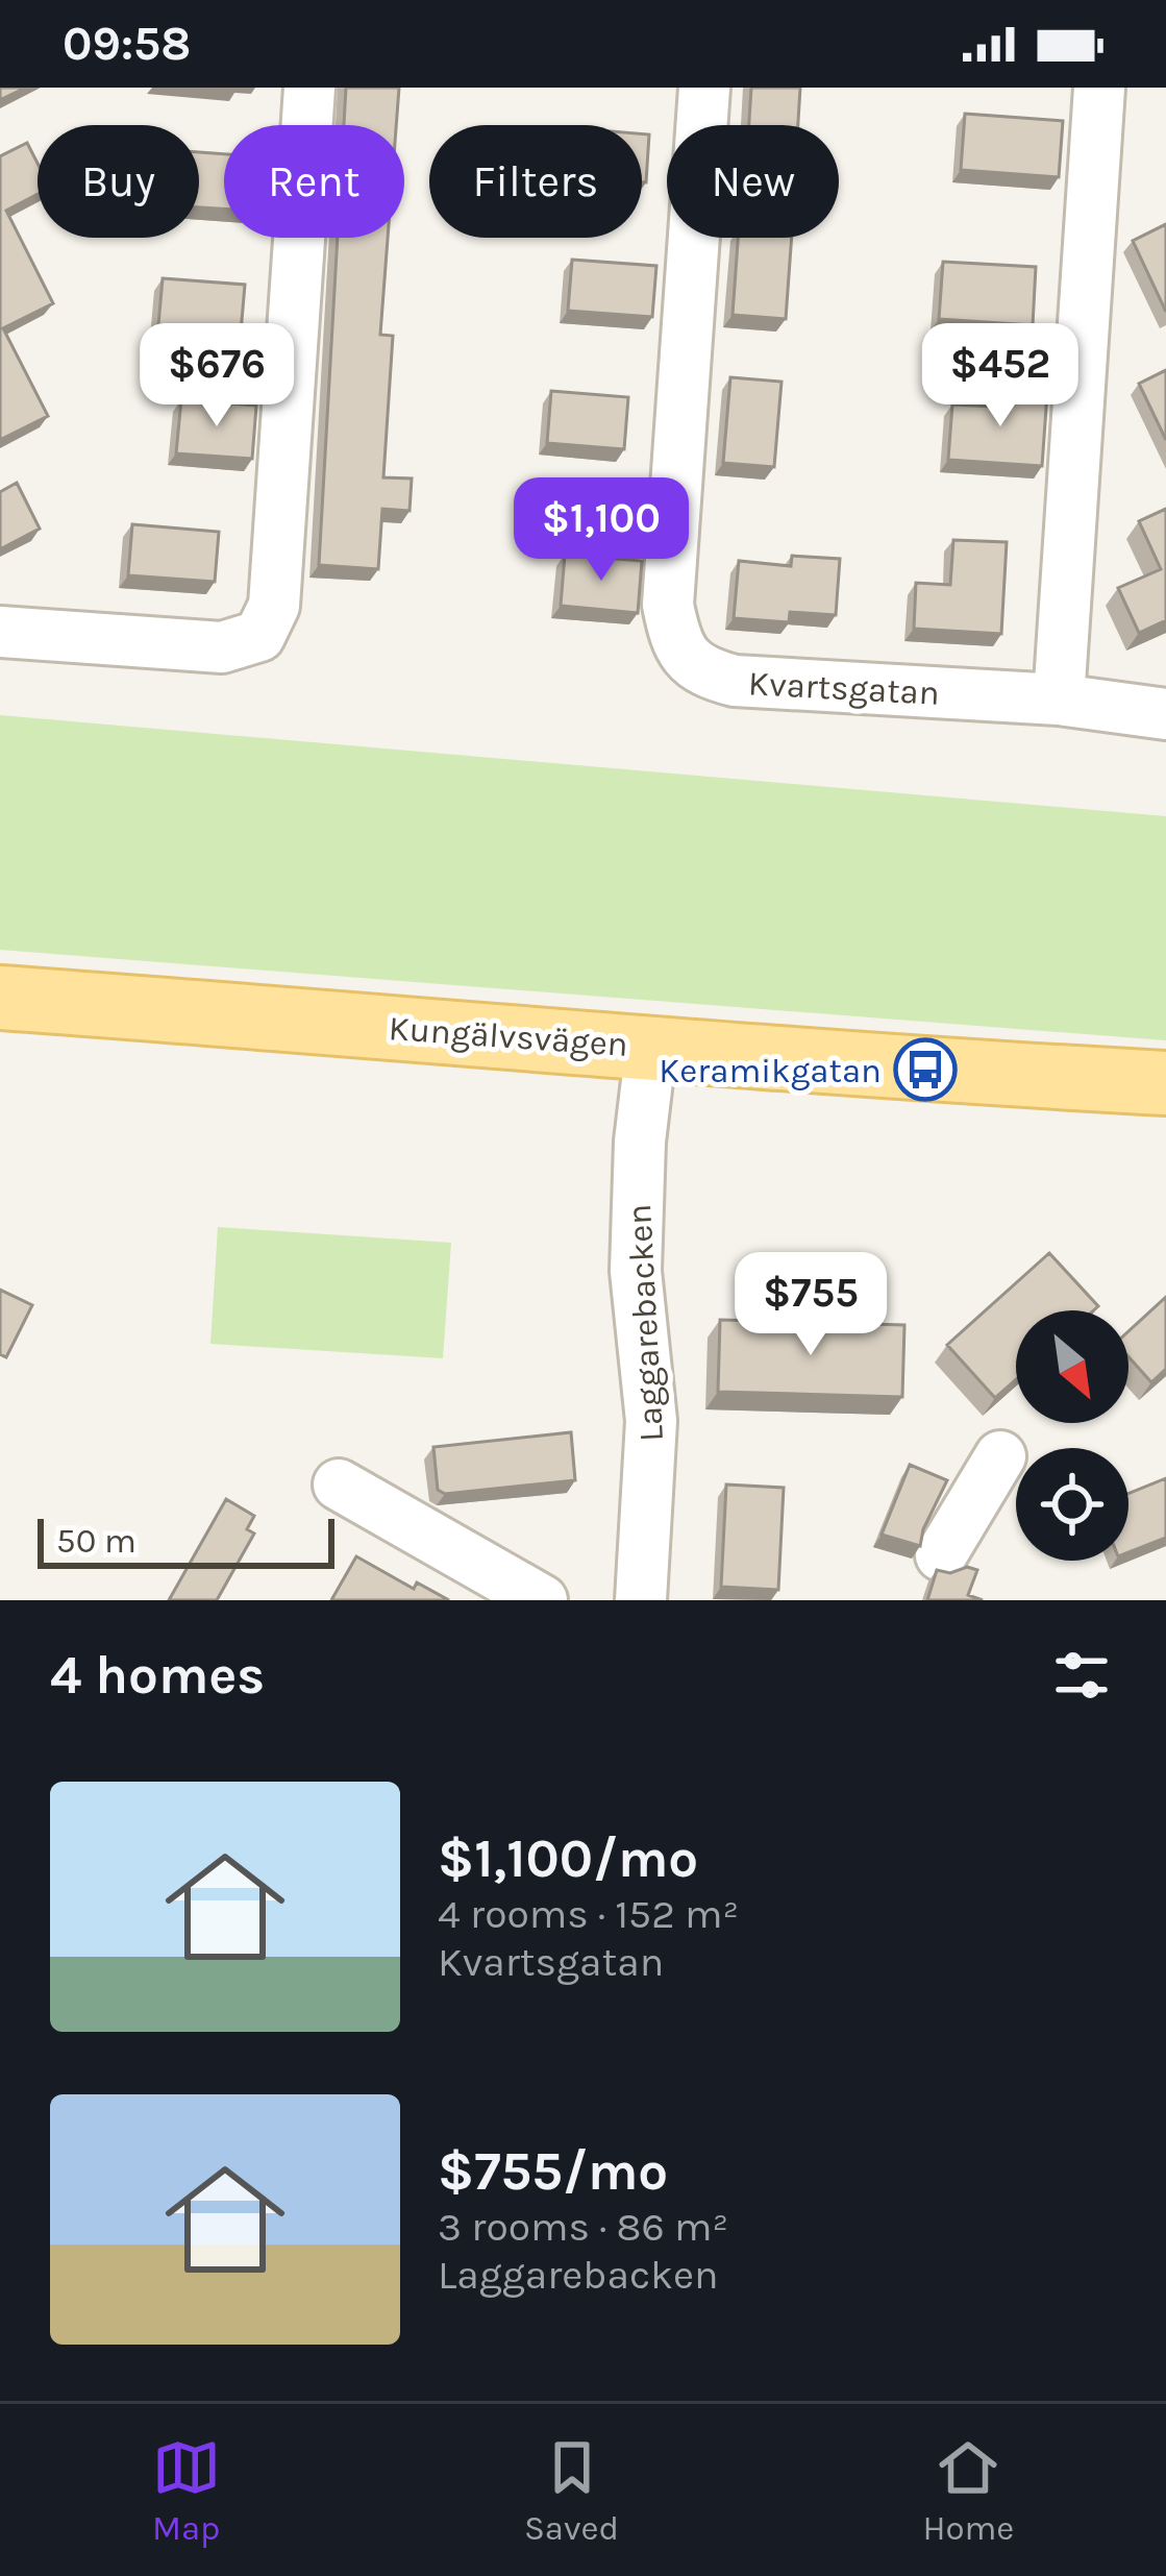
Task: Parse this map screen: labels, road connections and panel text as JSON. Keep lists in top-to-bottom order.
{
  "streets": {
    "main road": ["Kungälvsvägen"],
    "street": ["Kvartsgatan", "Laggarebacken"]
  },
  "crossings": [
    ["Kungälvsvägen", "Laggarebacken"]
  ],
  "places": {
    "bus stop": ["Keramikgatan"]
  },
  "scale_bar": "50 m",
  "north": "bottom right",
  "page": {
    "status": "09:58",
    "chip": [
      "Buy",
      "Rent",
      "Filters",
      "New"
    ],
    "price": [
      "$676",
      "$452",
      "$1,100",
      "$755"
    ],
    "scale": "50 m",
    "heading": "4 homes",
    "list": [
      {
        "name": "$1,100/mo",
        "note": "4 rooms · 152 m² · Kvartsgatan"
      },
      {
        "name": "$755/mo",
        "note": "3 rooms · 86 m² · Laggarebacken"
      }
    ],
    "tabs": ["Map", "Saved", "Home"]
  }
}
